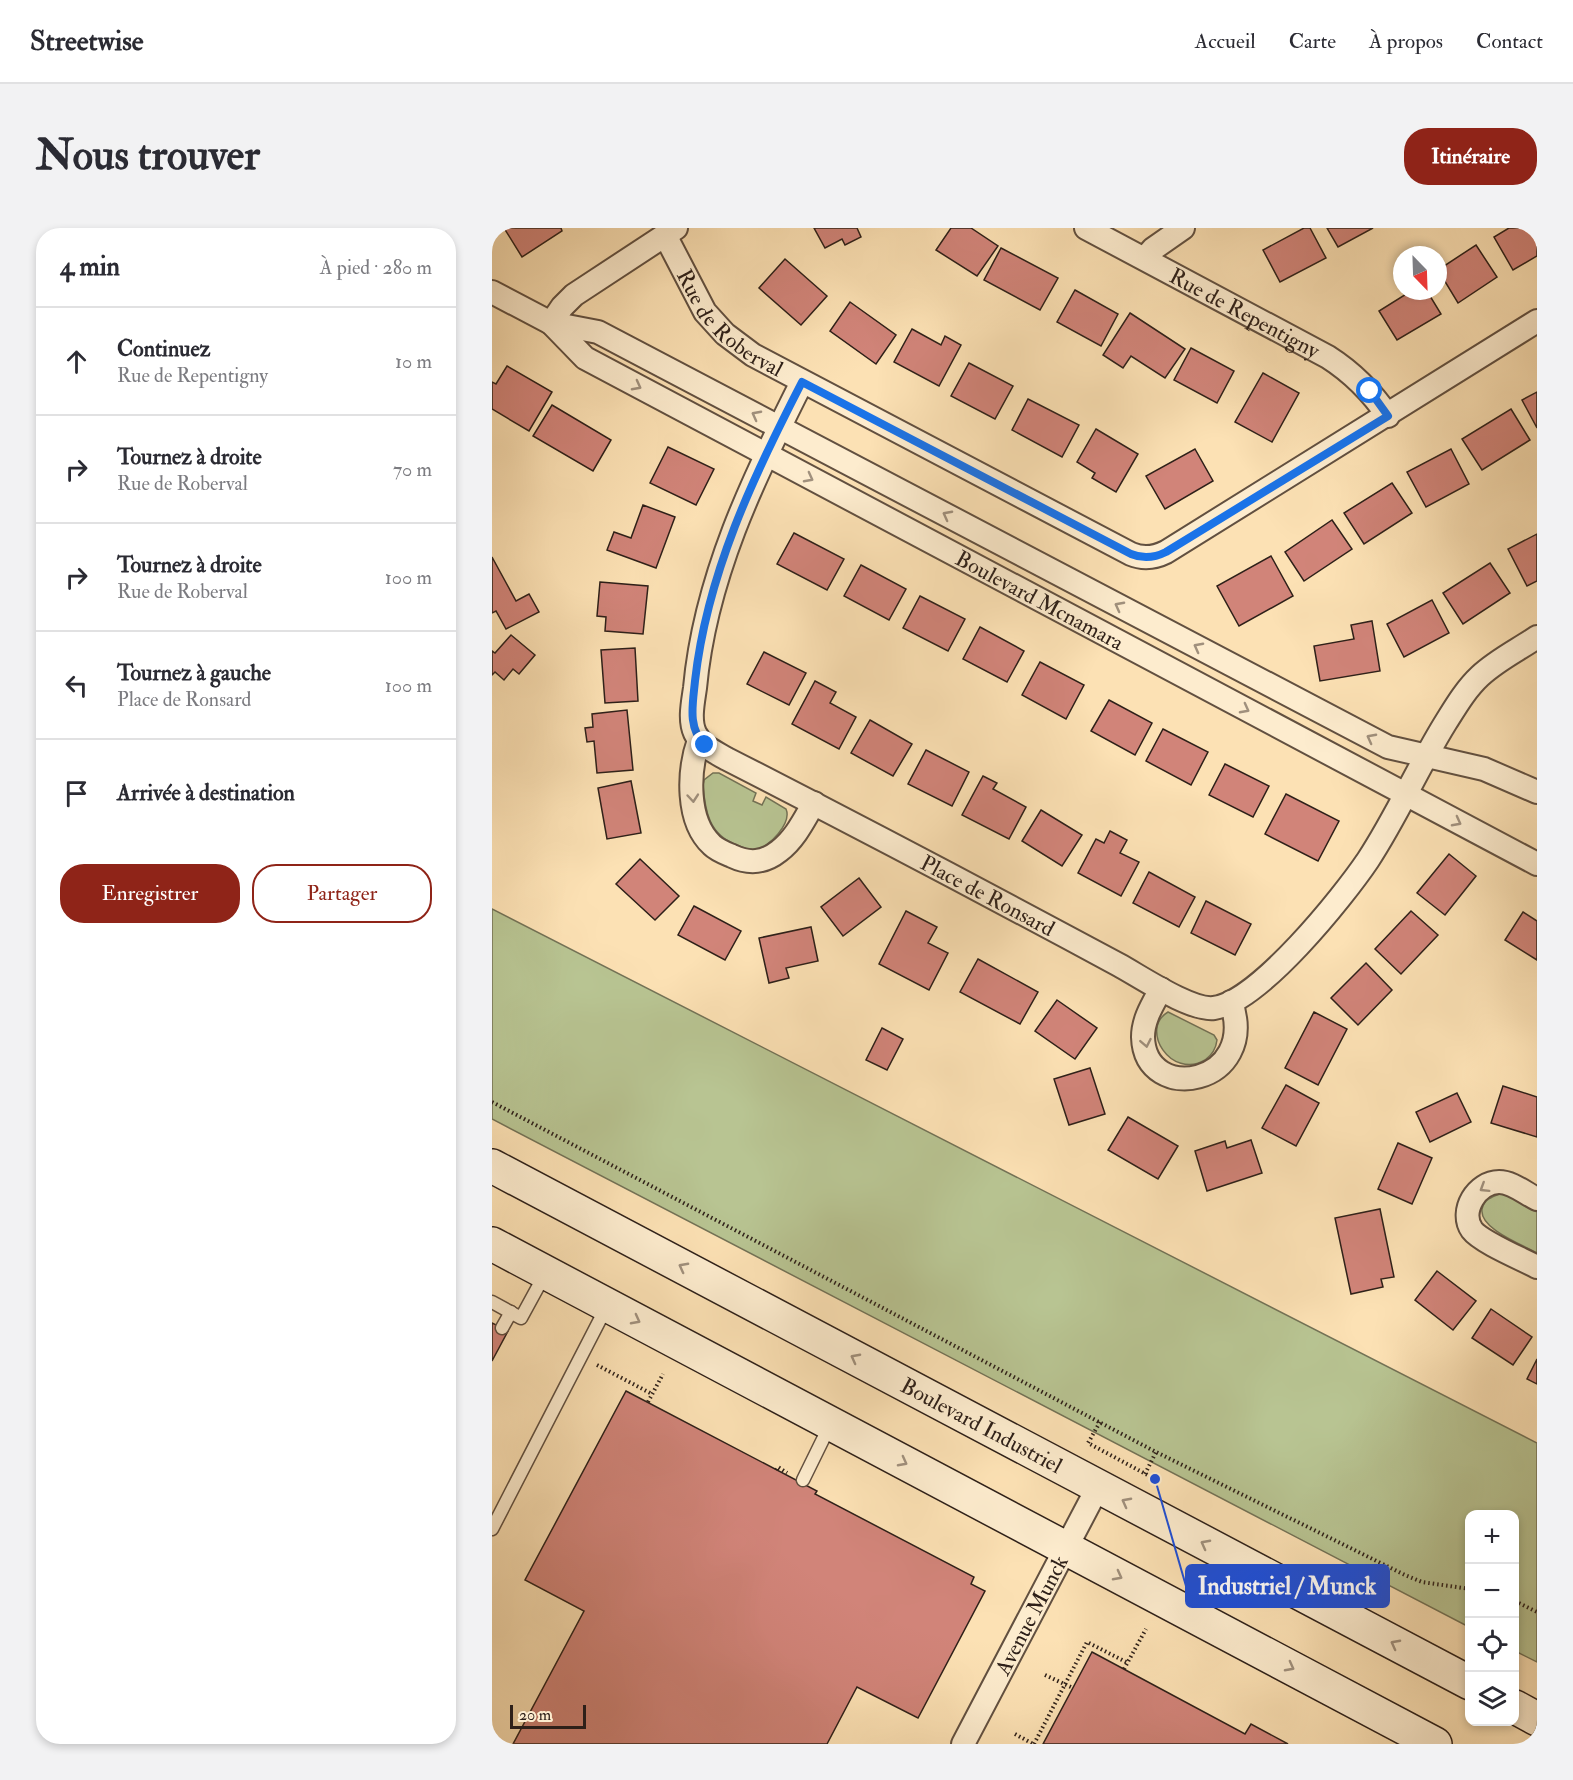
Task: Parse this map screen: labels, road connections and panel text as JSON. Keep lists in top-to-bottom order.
{
  "streets": {
    "street": [
      "Rue de Repentigny",
      "Rue de Roberval",
      "Boulevard Mcnamara",
      "Place de Ronsard",
      "Boulevard Industriel",
      "Avenue Munck"
    ]
  },
  "crossings": [
    ["Rue de Repentigny", "Rue de Roberval"],
    ["Boulevard Mcnamara", "Place de Ronsard"],
    ["Boulevard Industriel", "Avenue Munck"]
  ],
  "places": ["Industriel / Munck"],
  "scale_bar": "20 m",
  "north": "bottom right",
  "page": {
    "header": "Streetwise",
    "nav": [
      "Accueil",
      "Carte",
      "À propos",
      "Contact"
    ],
    "buttons": [
      "Itinéraire",
      ["Enregistrer", "Partager"]
    ],
    "title": "Nous trouver",
    "heading": ["4 min", "À pied · 280 m"],
    "list": [
      ["Continuez", "Rue de Repentigny", "10 m"],
      ["Tournez à droite", "Rue de Roberval", "70 m"],
      ["Tournez à droite", "Rue de Roberval", "100 m"],
      ["Tournez à gauche", "Place de Ronsard", "100 m"],
      "Arrivée à destination"
    ],
    "map_buttons": ["+", "−"],
    "scale": "20 m"
  }
}
